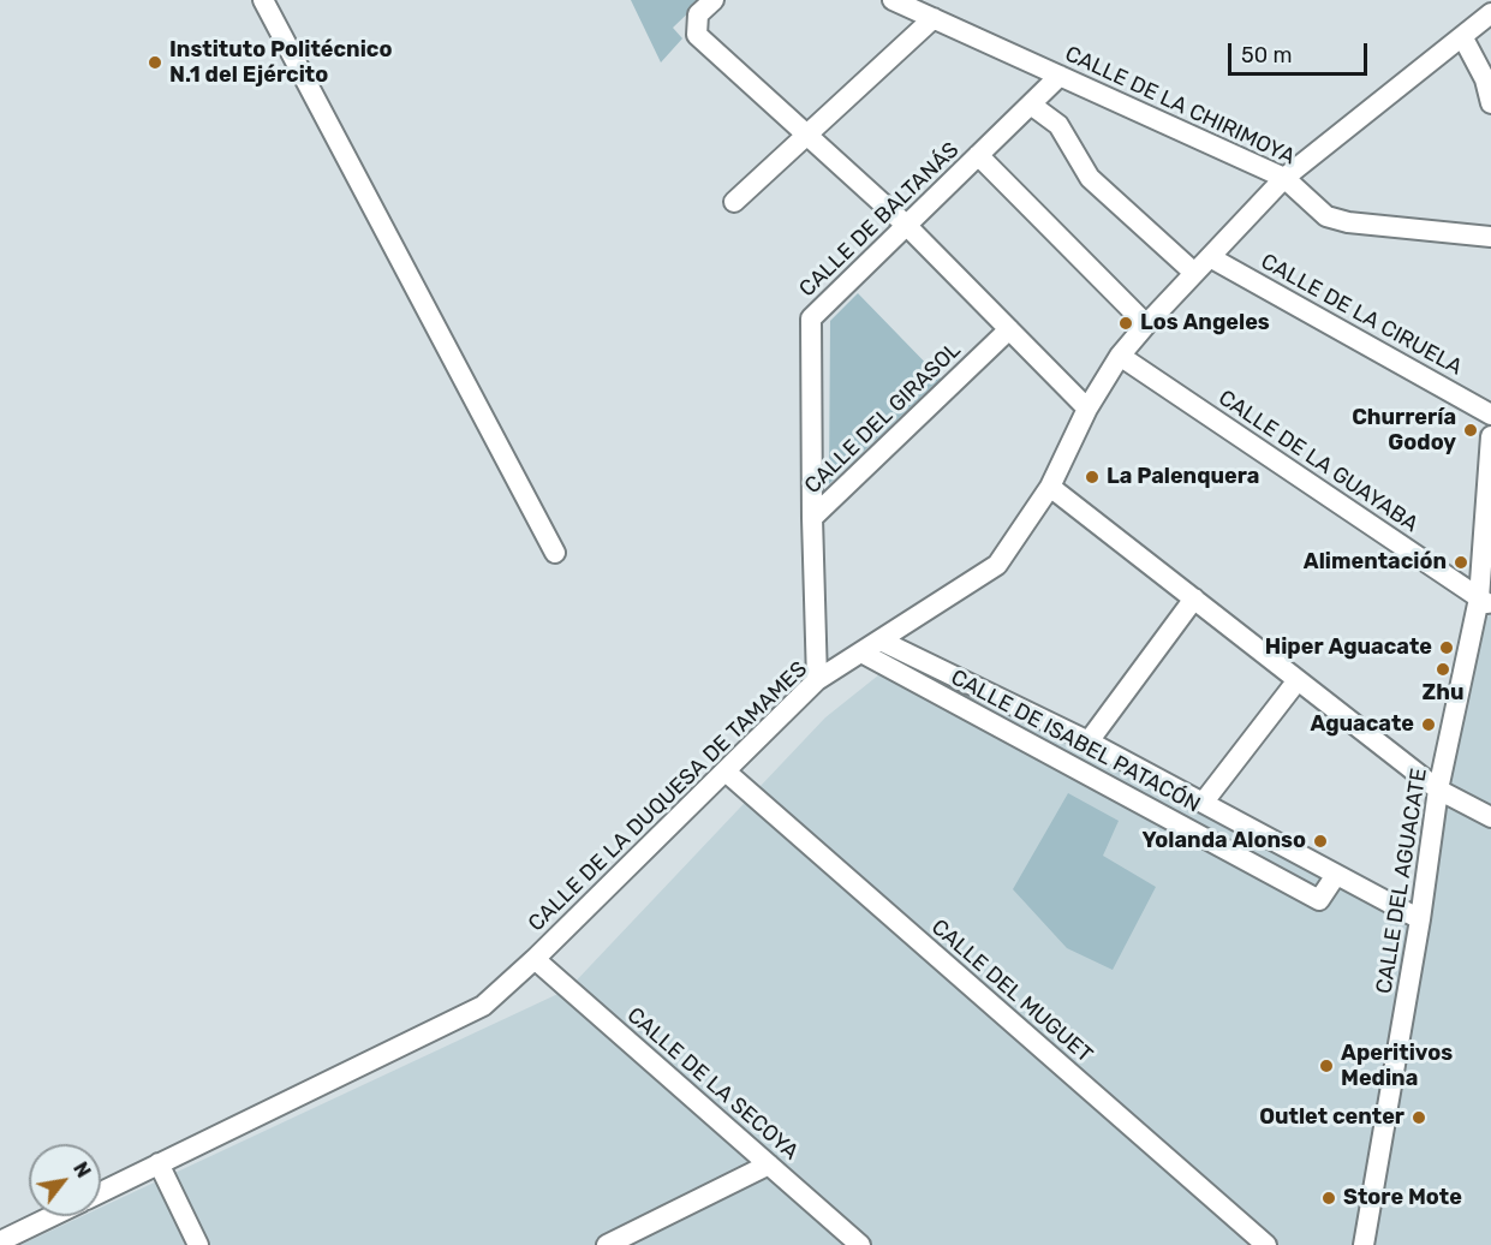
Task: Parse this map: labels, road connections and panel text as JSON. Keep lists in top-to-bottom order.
{
  "streets": {
    "street": [
      "CALLE DE LA CHIRIMOYA",
      "CALLE DE BALTANÁS",
      "CALLE DE LA CIRUELA",
      "CALLE DEL GIRASOL",
      "CALLE DE LA GUAYABA",
      "CALLE DE ISABEL PATACÓN",
      "CALLE DE LA DUQUESA DE TAMAMES",
      "CALLE DEL AGUACATE",
      "CALLE DEL MUGUET",
      "CALLE DE LA SECOYA"
    ]
  },
  "crossings": [
    ["CALLE DE LA CHIRIMOYA", "CALLE DE BALTANÁS"],
    ["CALLE DE LA CHIRIMOYA", "CALLE DE LA DUQUESA DE TAMAMES"],
    ["CALLE DE BALTANÁS", "CALLE DEL GIRASOL"],
    ["CALLE DE LA CIRUELA", "CALLE DE LA DUQUESA DE TAMAMES"],
    ["CALLE DEL GIRASOL", "CALLE DE LA DUQUESA DE TAMAMES"],
    ["CALLE DE LA GUAYABA", "CALLE DE LA DUQUESA DE TAMAMES"],
    ["CALLE DE LA GUAYABA", "CALLE DEL AGUACATE"],
    ["CALLE DE ISABEL PATACÓN", "CALLE DE LA DUQUESA DE TAMAMES"],
    ["CALLE DE ISABEL PATACÓN", "CALLE DEL AGUACATE"],
    ["CALLE DE LA DUQUESA DE TAMAMES", "CALLE DEL MUGUET"],
    ["CALLE DE LA DUQUESA DE TAMAMES", "CALLE DE LA SECOYA"]
  ],
  "places": [
    "Instituto Politécnico N.1 del Ejército",
    "Los Angeles",
    "Churrería Godoy",
    "La Palenquera",
    "Alimentación",
    "Hiper Aguacate",
    "Zhu",
    "Aguacate",
    "Yolanda Alonso",
    "Aperitivos Medina",
    "Outlet center",
    "Store Mote"
  ],
  "scale_bar": "50 m",
  "north": "top right"
}
